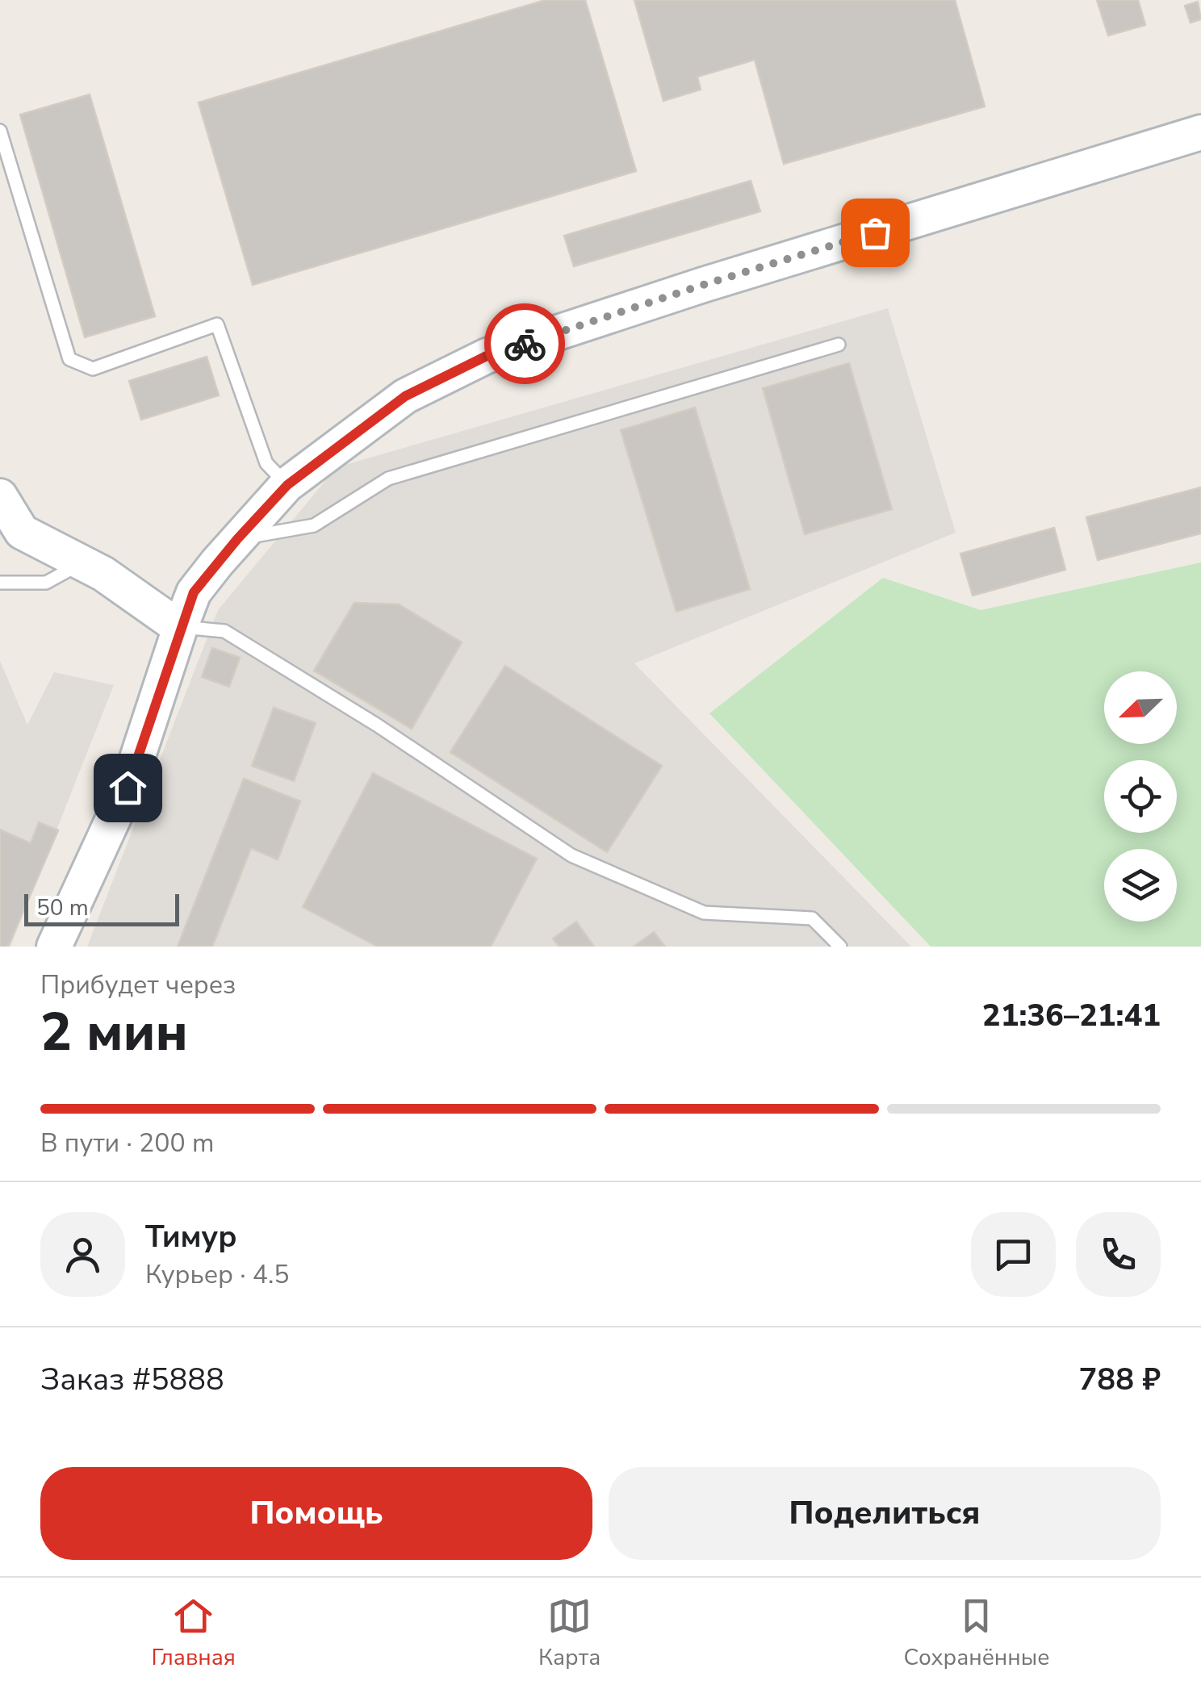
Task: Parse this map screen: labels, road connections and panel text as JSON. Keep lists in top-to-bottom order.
{
  "scale_bar": "50 m",
  "north": "bottom left",
  "page": {
    "scale": "50 m",
    "heading": ["2 мин", "Прибудет через", "21:36–21:41"],
    "panel": [
      "Тимур",
      "Курьер · 4.5",
      "Заказ #5888",
      "788 ₽"
    ],
    "bar": "В пути · 200 m",
    "buttons": ["Помощь", "Поделиться"],
    "tabs": ["Главная", "Карта", "Сохранённые"]
  }
}
